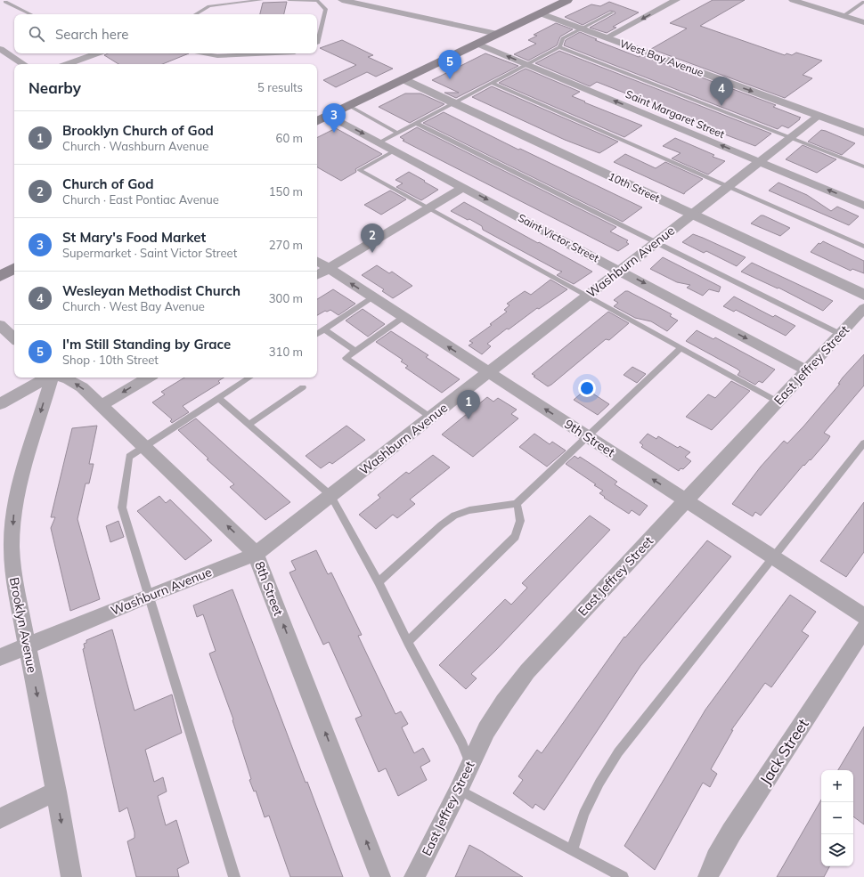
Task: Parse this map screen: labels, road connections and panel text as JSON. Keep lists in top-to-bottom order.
{
  "streets": {
    "street": [
      "West Bay Avenue",
      "Saint Margaret Street",
      "10th Street",
      "Saint Victor Street",
      "Washburn Avenue",
      "East Jeffrey Street",
      "9th Street",
      "8th Street",
      "Brooklyn Avenue",
      "Jack Street"
    ]
  },
  "crossings": [
    ["West Bay Avenue", "Washburn Avenue"],
    ["Saint Margaret Street", "Washburn Avenue"],
    ["10th Street", "Washburn Avenue"],
    ["Saint Victor Street", "Washburn Avenue"],
    ["Saint Victor Street", "East Jeffrey Street"],
    ["Washburn Avenue", "9th Street"],
    ["Washburn Avenue", "8th Street"],
    ["Washburn Avenue", "Brooklyn Avenue"],
    ["East Jeffrey Street", "9th Street"]
  ],
  "one_way": [
    "West Bay Avenue",
    "Saint Margaret Street",
    "Saint Victor Street",
    "9th Street",
    "8th Street",
    "Brooklyn Avenue"
  ],
  "page": {
    "search": "Search here",
    "pins": [
      "5",
      "4",
      "3",
      "2",
      "1"
    ],
    "heading": ["Nearby", "5 results"],
    "list": [
      {
        "mark": "1",
        "name": "Brooklyn Church of God",
        "note": "Church · Washburn Avenue",
        "value": "60 m"
      },
      {
        "mark": "2",
        "name": "Church of God",
        "note": "Church · East Pontiac Avenue",
        "value": "150 m"
      },
      {
        "mark": "3",
        "name": "St Mary's Food Market",
        "note": "Supermarket · Saint Victor Street",
        "value": "270 m"
      },
      {
        "mark": "4",
        "name": "Wesleyan Methodist Church",
        "note": "Church · West Bay Avenue",
        "value": "300 m"
      },
      {
        "mark": "5",
        "name": "I'm Still Standing by Grace",
        "note": "Shop · 10th Street",
        "value": "310 m"
      }
    ],
    "map_buttons": ["+", "−"]
  }
}
